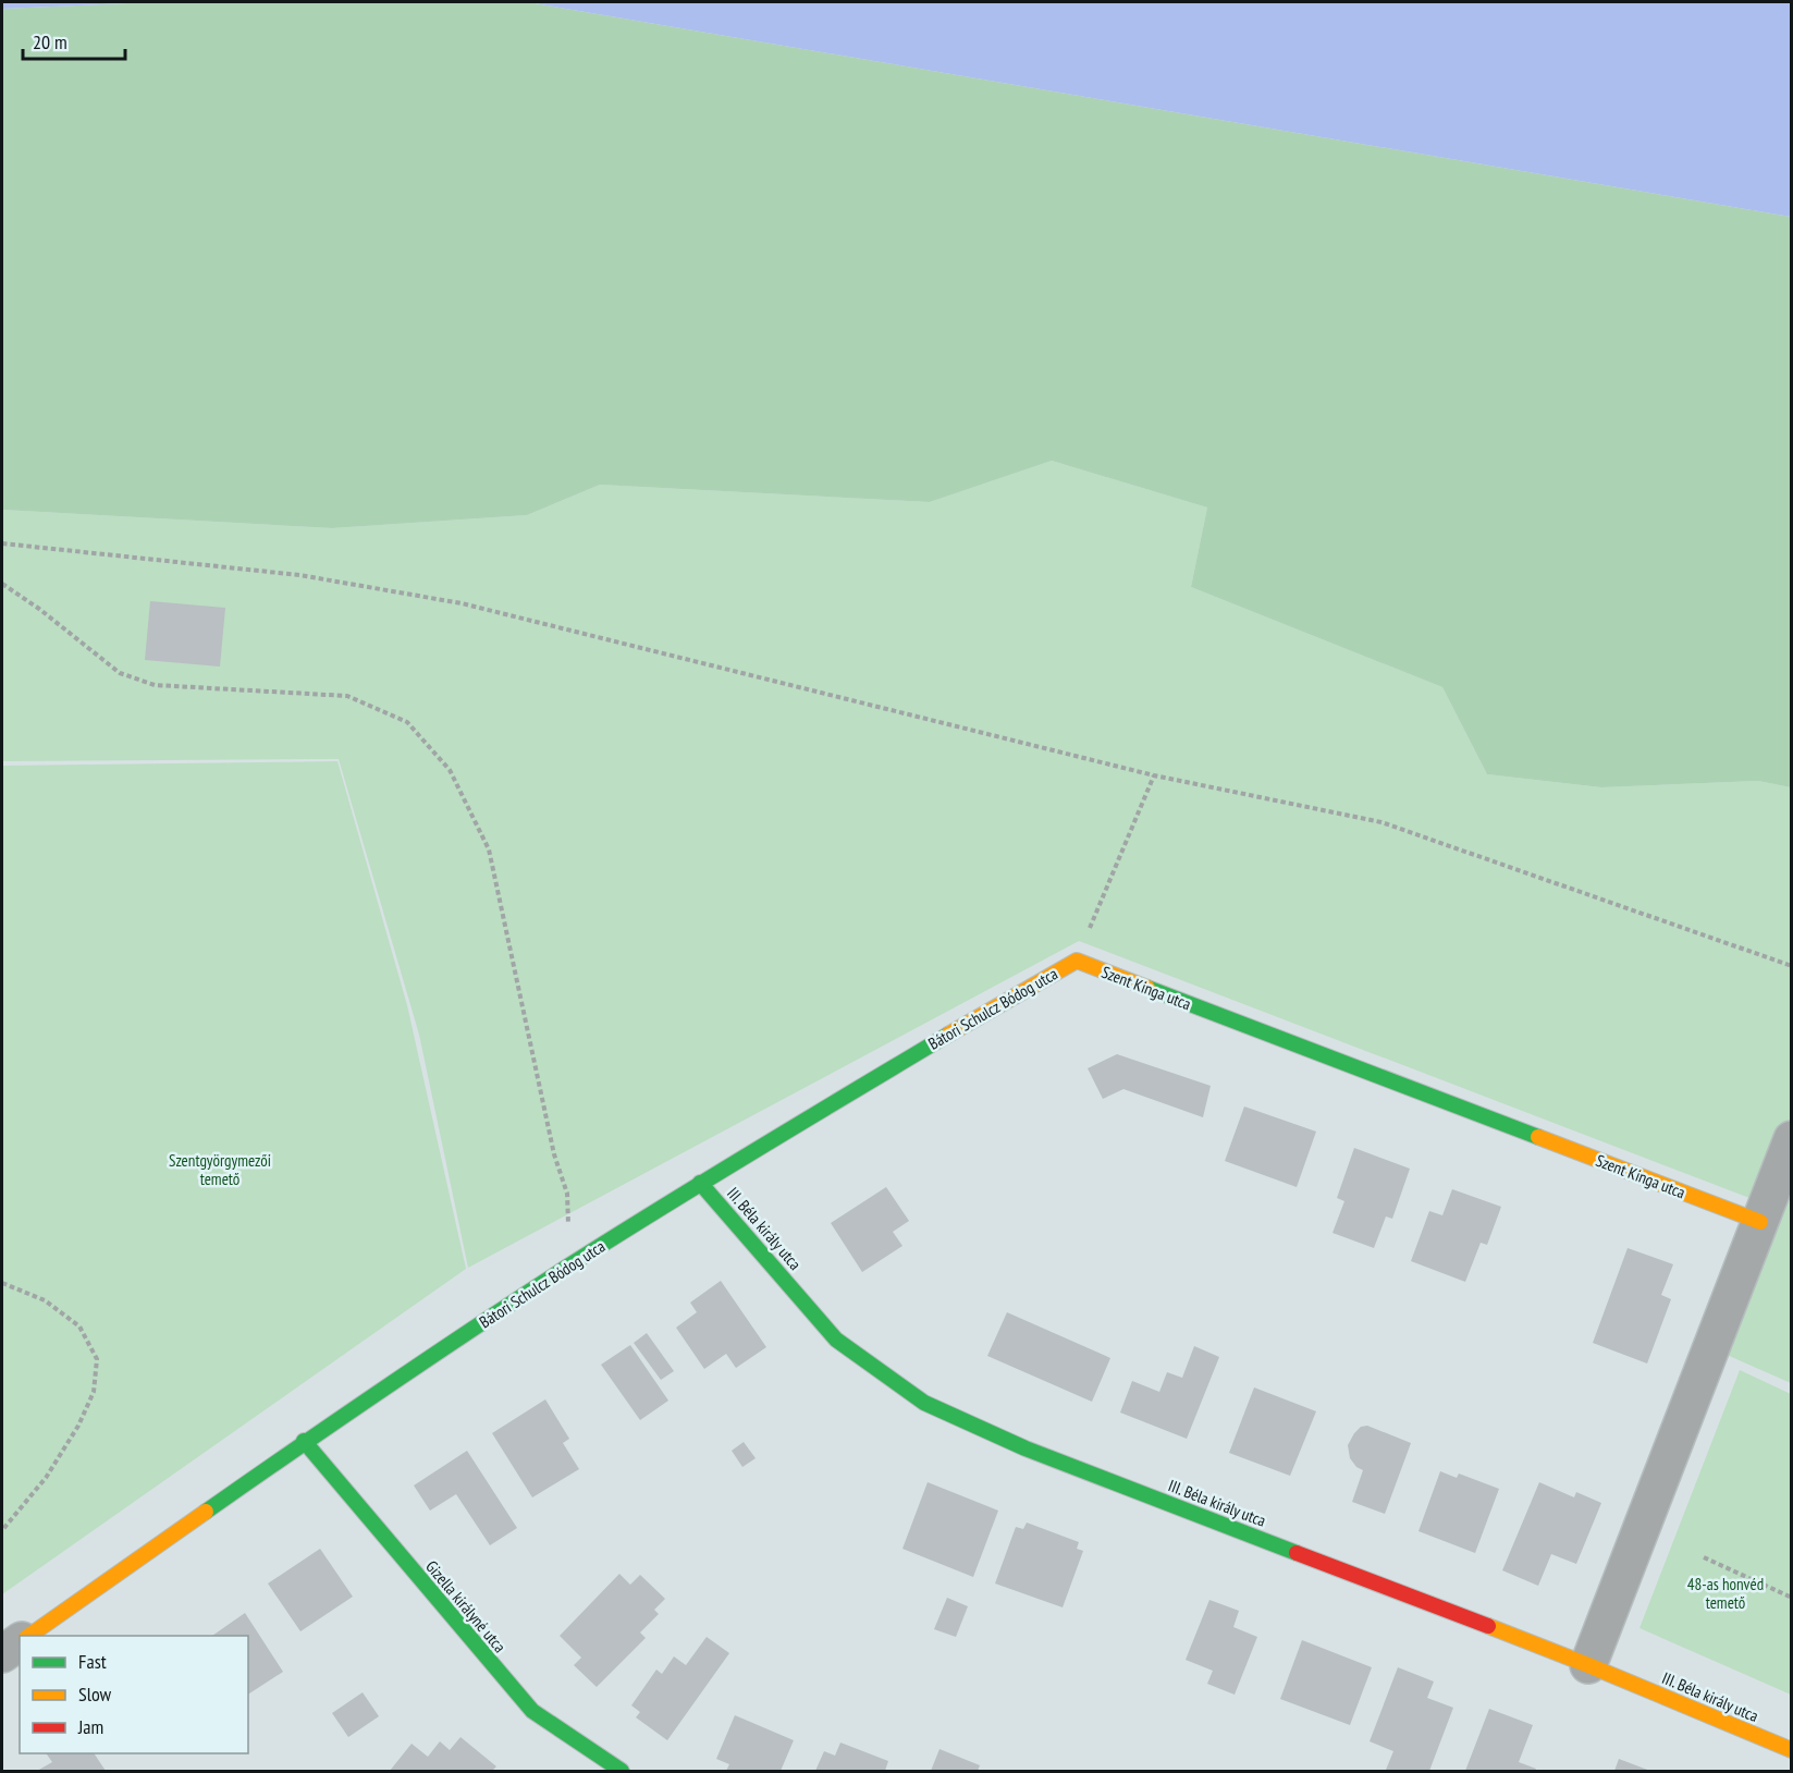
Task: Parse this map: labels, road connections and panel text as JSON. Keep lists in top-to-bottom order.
{
  "streets": {
    "street": [
      "Szent Kinga utca",
      "Bátori Schulcz Bódog utca",
      "III. Béla király utca",
      "Gizella királyné utca"
    ]
  },
  "crossings": [
    ["Szent Kinga utca", "Bátori Schulcz Bódog utca"],
    ["Bátori Schulcz Bódog utca", "III. Béla király utca"],
    ["Bátori Schulcz Bódog utca", "Gizella királyné utca"]
  ],
  "parks": ["Szentgyörgymezői temető", "48-as honvéd temető"],
  "legend": ["Fast", "Slow", "Jam"],
  "scale_bar": "20 m"
}
